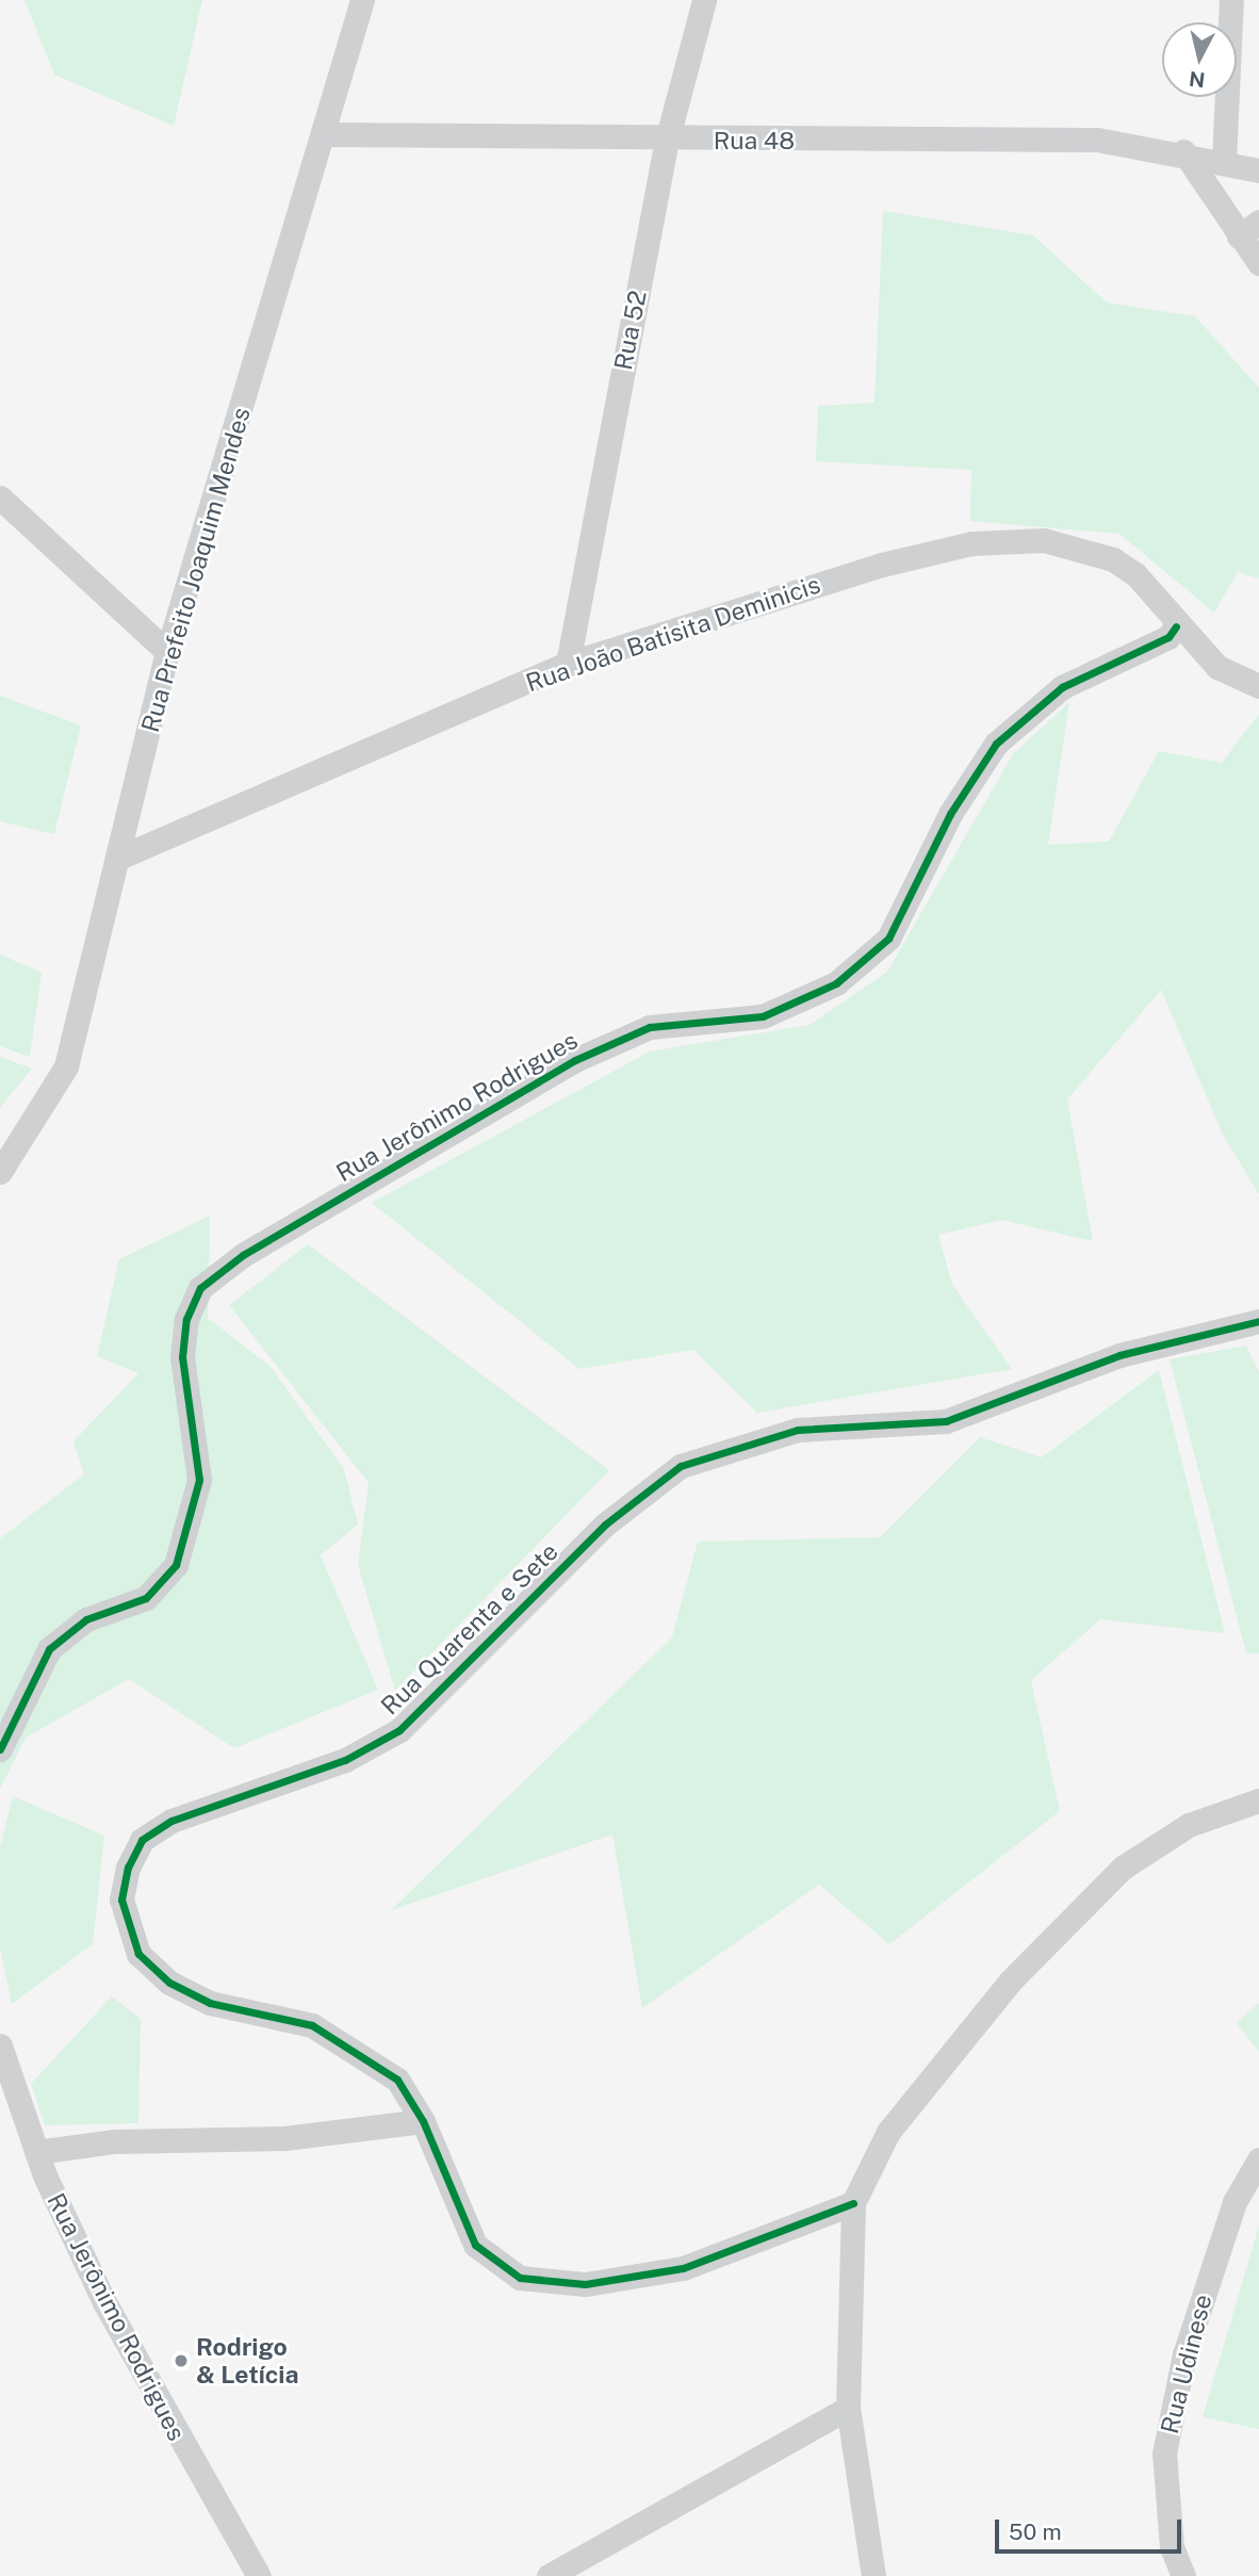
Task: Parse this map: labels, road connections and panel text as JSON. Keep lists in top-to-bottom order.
{
  "streets": {
    "street": [
      "Rua 48",
      "Rua 52",
      "Rua Prefeito Joaquim Mendes",
      "Rua João Batisita Deminicis",
      "Rua Jerônimo Rodrigues",
      "Rua Quarenta e Sete",
      "Rua Udinese"
    ]
  },
  "crossings": [
    ["Rua 48", "Rua 52"],
    ["Rua 48", "Rua Prefeito Joaquim Mendes"],
    ["Rua 52", "Rua João Batisita Deminicis"],
    ["Rua Prefeito Joaquim Mendes", "Rua João Batisita Deminicis"],
    ["Rua João Batisita Deminicis", "Rua Jerônimo Rodrigues"]
  ],
  "places": ["Rodrigo & Letícia"],
  "scale_bar": "50 m",
  "north": "bottom"
}
